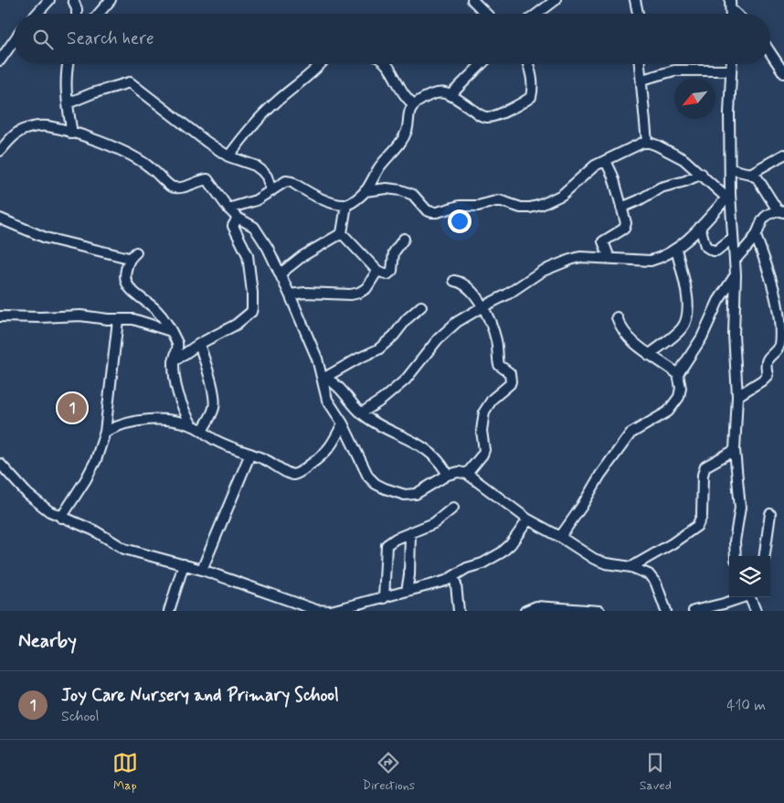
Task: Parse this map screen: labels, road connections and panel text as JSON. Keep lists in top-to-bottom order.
{
  "north": "bottom left",
  "page": {
    "search": "Search here",
    "pins": "1",
    "heading": "Nearby",
    "list": [
      {
        "mark": "1",
        "name": "Joy Care Nursery and Primary School",
        "note": "School",
        "value": "410 m"
      }
    ],
    "nav": ["Map", "Directions", "Saved"]
  }
}
